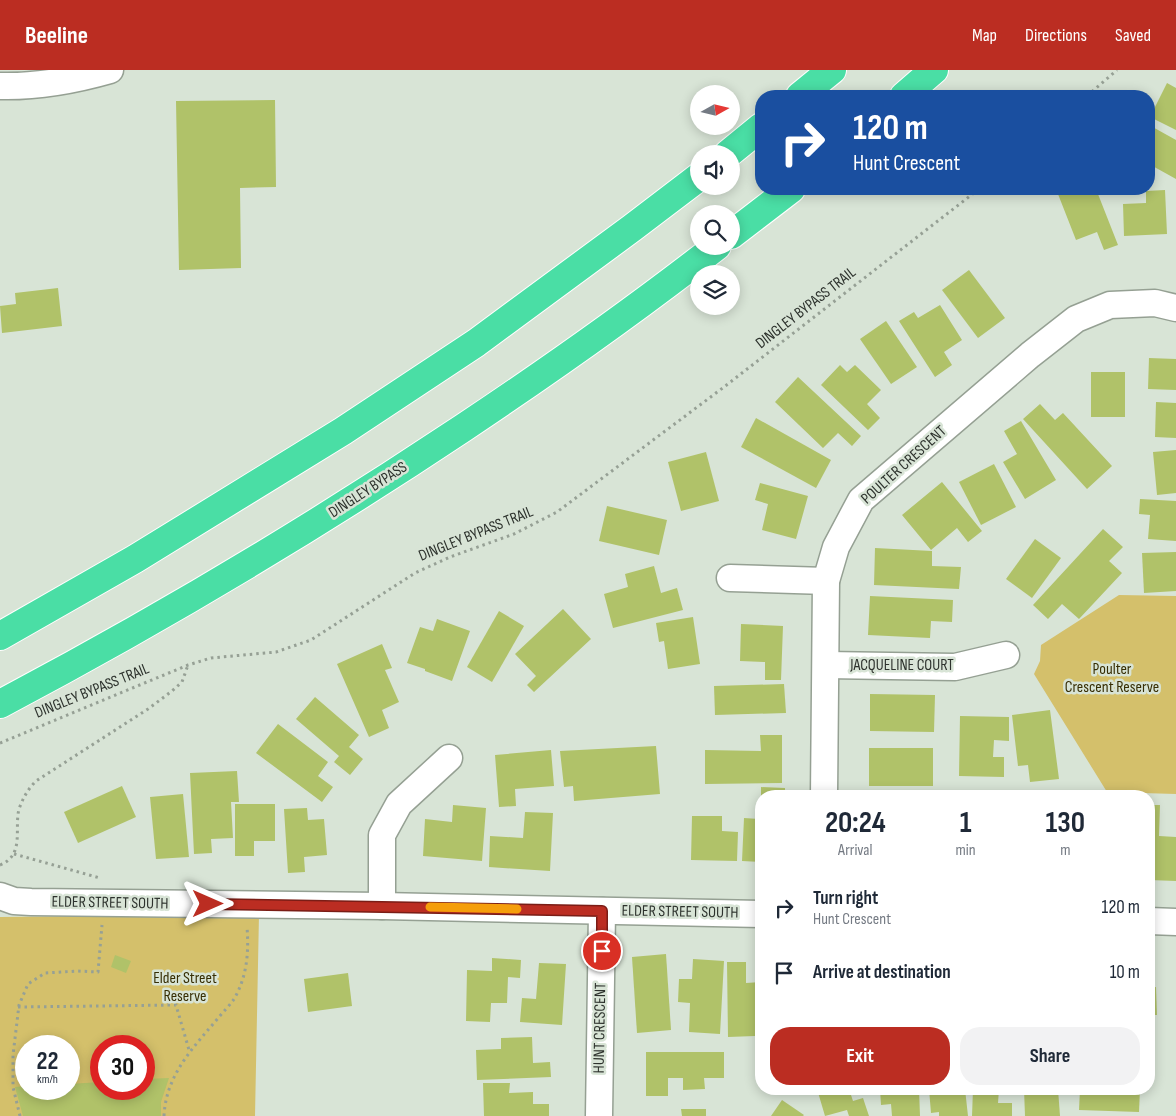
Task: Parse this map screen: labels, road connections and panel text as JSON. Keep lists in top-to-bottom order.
{
  "streets": {
    "highway": ["DINGLEY BYPASS"],
    "street": [
      "POULTER CRESCENT",
      "JACQUELINE COURT",
      "ELDER STREET SOUTH",
      "HUNT CRESCENT"
    ],
    "path": ["DINGLEY BYPASS TRAIL"]
  },
  "crossings": [
    ["POULTER CRESCENT", "JACQUELINE COURT"],
    ["ELDER STREET SOUTH", "HUNT CRESCENT"]
  ],
  "parks": ["Poulter Crescent Reserve", "Elder Street Reserve"],
  "north": "right",
  "page": {
    "header": "Beeline",
    "nav": ["Map", "Directions", "Saved"],
    "turn": ["120 m", "Hunt Crescent"],
    "eta": [
      "20:24",
      "Arrival",
      "1",
      "min",
      "130",
      "m"
    ],
    "list": [
      {
        "name": "Turn right",
        "note": "Hunt Crescent",
        "value": "120 m"
      },
      {
        "name": "Arrive at destination",
        "value": "10 m"
      }
    ],
    "buttons": ["Exit", "Share"],
    "speed": "22 km/h",
    "limit": "30"
  }
}
